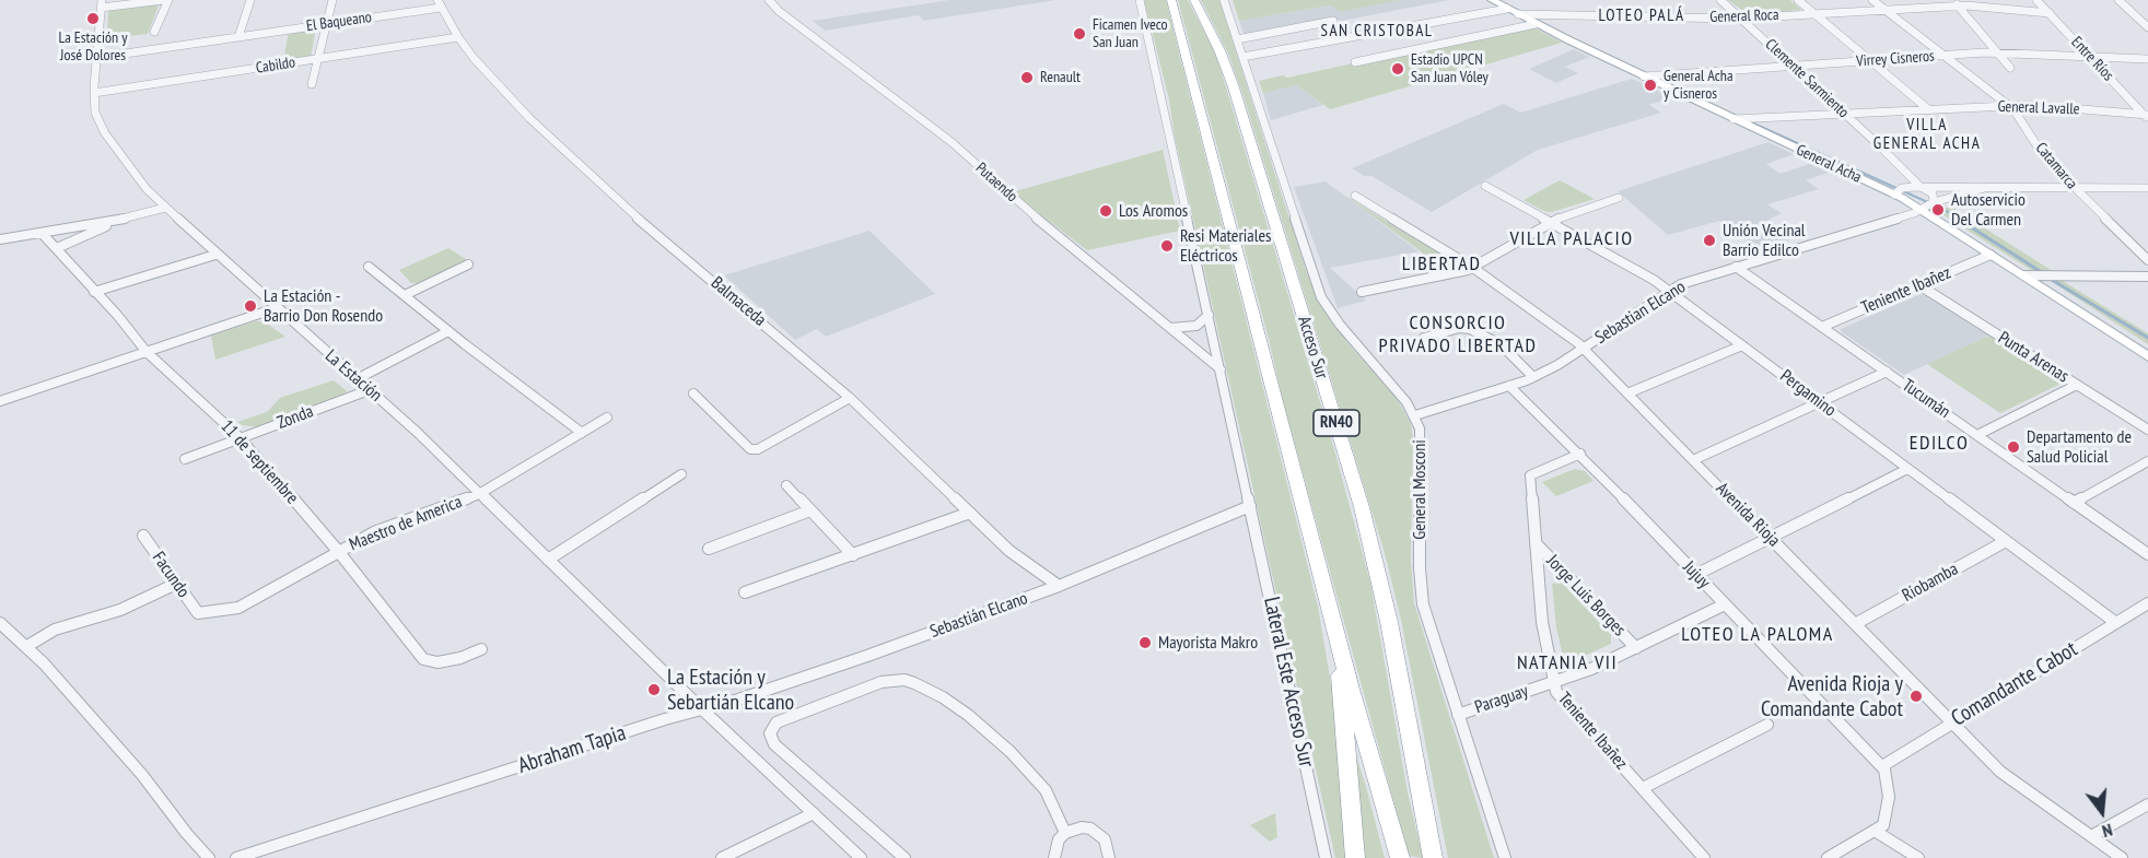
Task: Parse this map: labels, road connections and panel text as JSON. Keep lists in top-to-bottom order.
{
  "streets": {
    "highway": ["Acceso Sur", "RN40"],
    "main road": ["General Acha"],
    "street": [
      "General Roca",
      "El Baqueano",
      "Virrey Cisneros",
      "Entre Ríos",
      "Cabildo",
      "Clemente Sarmiento",
      "General Lavalle",
      "Catamarca",
      "Putaendo",
      "Teniente Ibañez",
      "Balmaceda",
      "Sebastian Elcano",
      "Punta Arenas",
      "La Estación",
      "Pergamino",
      "Tucumán",
      "Zonda",
      "11 de septiembre",
      "General Mosconi",
      "Avenida Rioja",
      "Maestro de America",
      "Facundo",
      "Jujuy",
      "Riobamba",
      "Jorge Luis Borges",
      "Sebastián Elcano",
      "Lateral Este Acceso Sur",
      "Comandante Cabot",
      "Paraguay",
      "Abraham Tapia"
    ]
  },
  "crossings": [
    ["General Roca", "Entre Ríos"],
    ["General Roca", "Clemente Sarmiento"],
    ["General Roca", "General Acha"],
    ["General Roca", "Catamarca"],
    ["El Baqueano", "Balmaceda"],
    ["El Baqueano", "La Estación"],
    ["Virrey Cisneros", "Entre Ríos"],
    ["Virrey Cisneros", "Clemente Sarmiento"],
    ["Virrey Cisneros", "General Acha"],
    ["Virrey Cisneros", "Catamarca"],
    ["Entre Ríos", "General Lavalle"],
    ["Cabildo", "Balmaceda"],
    ["Cabildo", "La Estación"],
    ["Clemente Sarmiento", "General Lavalle"],
    ["Clemente Sarmiento", "Sebastian Elcano"],
    ["General Lavalle", "General Acha"],
    ["General Lavalle", "Catamarca"],
    ["General Acha", "Teniente Ibañez"],
    ["General Acha", "Sebastian Elcano"],
    ["Catamarca", "Sebastian Elcano"],
    ["Teniente Ibañez", "Punta Arenas"],
    ["Teniente Ibañez", "Tucumán"],
    ["Teniente Ibañez", "Jujuy"],
    ["Teniente Ibañez", "Jorge Luis Borges"],
    ["Teniente Ibañez", "Paraguay"],
    ["Balmaceda", "Sebastián Elcano"],
    ["Sebastian Elcano", "Pergamino"],
    ["Sebastian Elcano", "Tucumán"],
    ["Sebastian Elcano", "General Mosconi"],
    ["Sebastian Elcano", "Avenida Rioja"],
    ["Sebastian Elcano", "Jujuy"],
    ["La Estación", "Zonda"],
    ["La Estación", "Maestro de America"],
    ["La Estación", "Sebastián Elcano"],
    ["La Estación", "Abraham Tapia"],
    ["Pergamino", "Riobamba"],
    ["Pergamino", "Comandante Cabot"],
    ["Zonda", "11 de septiembre"],
    ["11 de septiembre", "Maestro de America"],
    ["General Mosconi", "Paraguay"],
    ["Avenida Rioja", "Riobamba"],
    ["Avenida Rioja", "Comandante Cabot"],
    ["Maestro de America", "Facundo"],
    ["Jujuy", "Comandante Cabot"],
    ["Jujuy", "Paraguay"],
    ["Jorge Luis Borges", "Paraguay"],
    ["Sebastián Elcano", "Lateral Este Acceso Sur"],
    ["Sebastián Elcano", "Abraham Tapia"]
  ],
  "districts": [
    "LOTEO PALÁ",
    "SAN CRISTOBAL",
    "VILLA GENERAL ACHA",
    "VILLA PALACIO",
    "LIBERTAD",
    "CONSORCIO PRIVADO LIBERTAD",
    "EDILCO",
    "LOTEO LA PALOMA",
    "NATANIA VII"
  ],
  "places": [
    "La Estación y José Dolores",
    "Ficamen Iveco San Juan",
    "Estadio UPCN San Juan Vóley",
    "Renault",
    "General Acha y Cisneros",
    "Autoservicio Del Carmen",
    "Los Aromos",
    "Unión Vecinal Barrio Edilco",
    "Resi Materiales Eléctricos",
    "La Estación - Barrio Don Rosendo",
    "Departamento de Salud Policial",
    "Mayorista Makro",
    "La Estación y Sebartián Elcano",
    "Avenida Rioja y Comandante Cabot"
  ],
  "north": "bottom"
}
